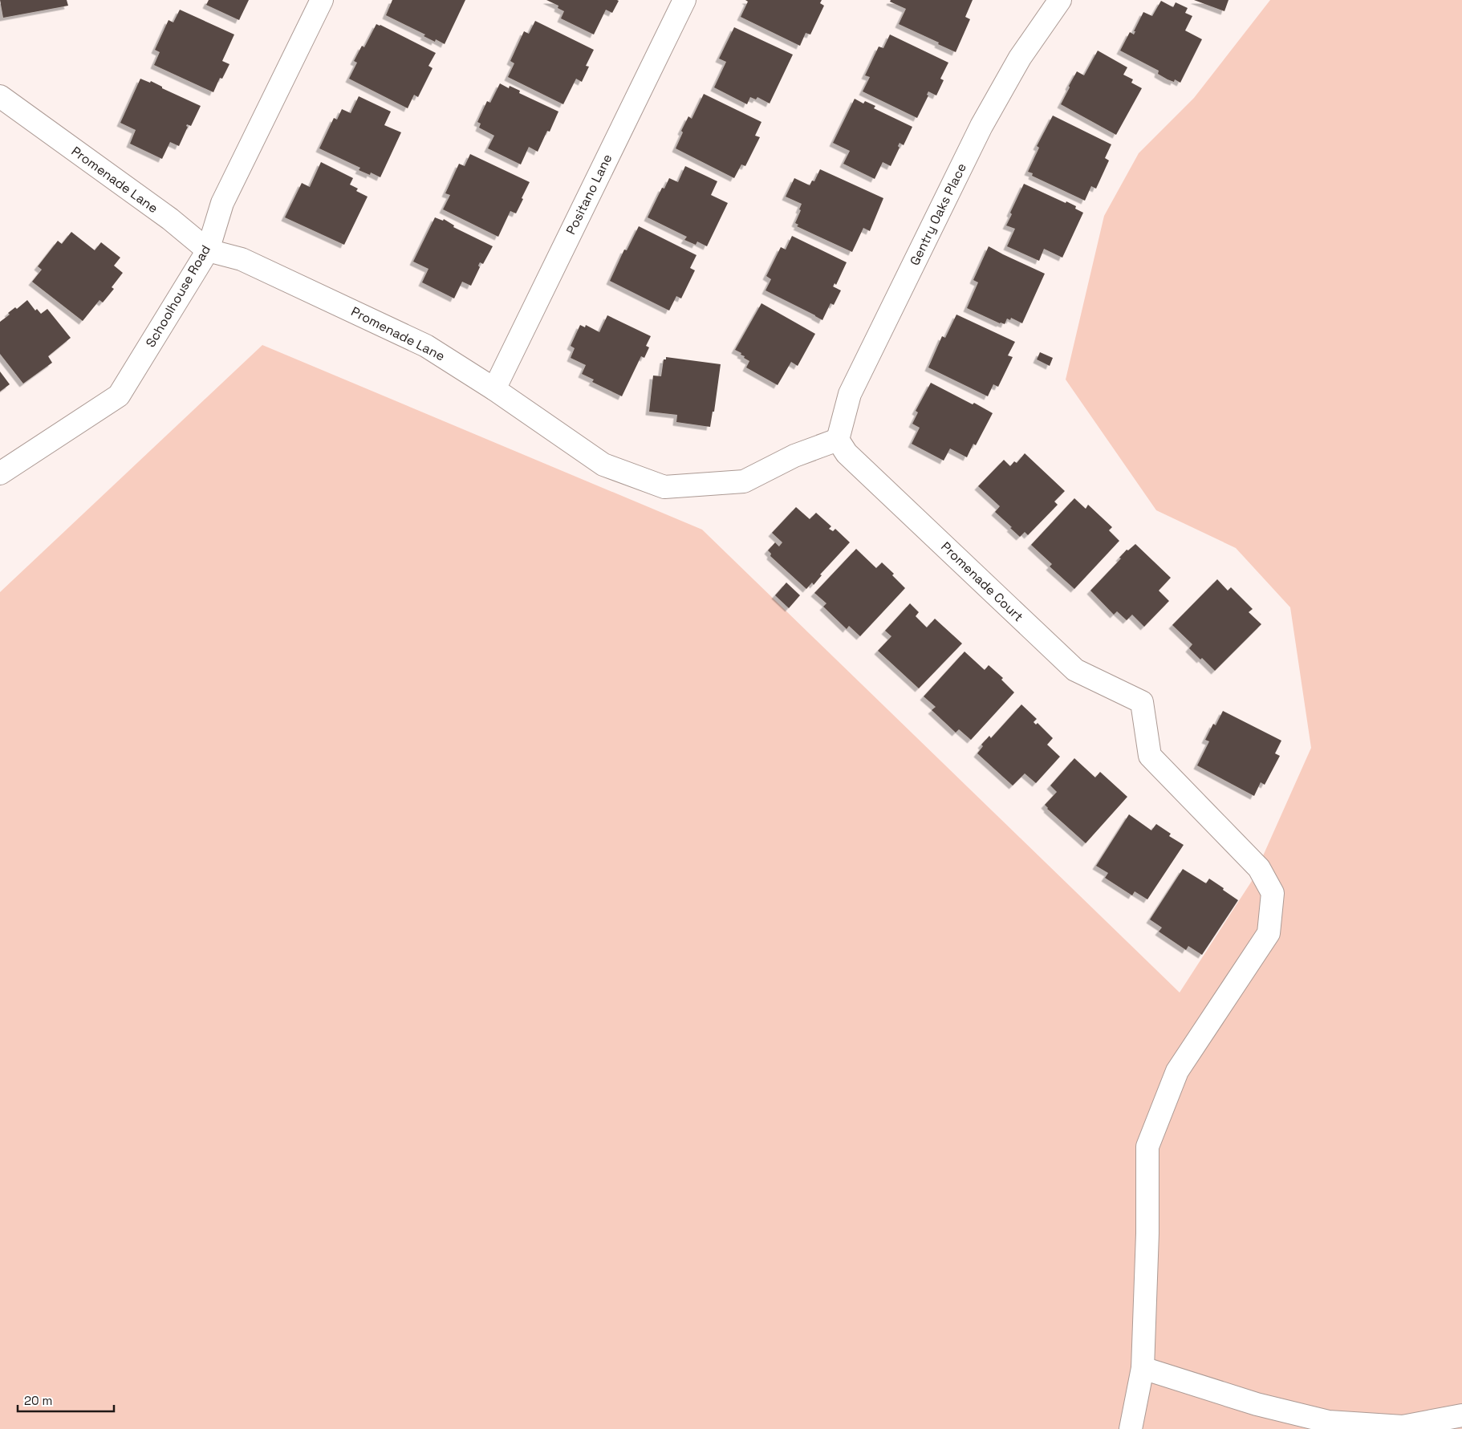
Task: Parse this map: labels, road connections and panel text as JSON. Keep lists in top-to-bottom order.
{
  "streets": {
    "street": [
      "Promenade Lane",
      "Positano Lane",
      "Gentry Oaks Place",
      "Schoolhouse Road",
      "Promenade Court"
    ]
  },
  "crossings": [
    ["Promenade Lane", "Positano Lane"],
    ["Promenade Lane", "Gentry Oaks Place"],
    ["Promenade Lane", "Schoolhouse Road"],
    ["Promenade Lane", "Promenade Court"],
    ["Gentry Oaks Place", "Promenade Court"]
  ],
  "scale_bar": "20 m"
}
